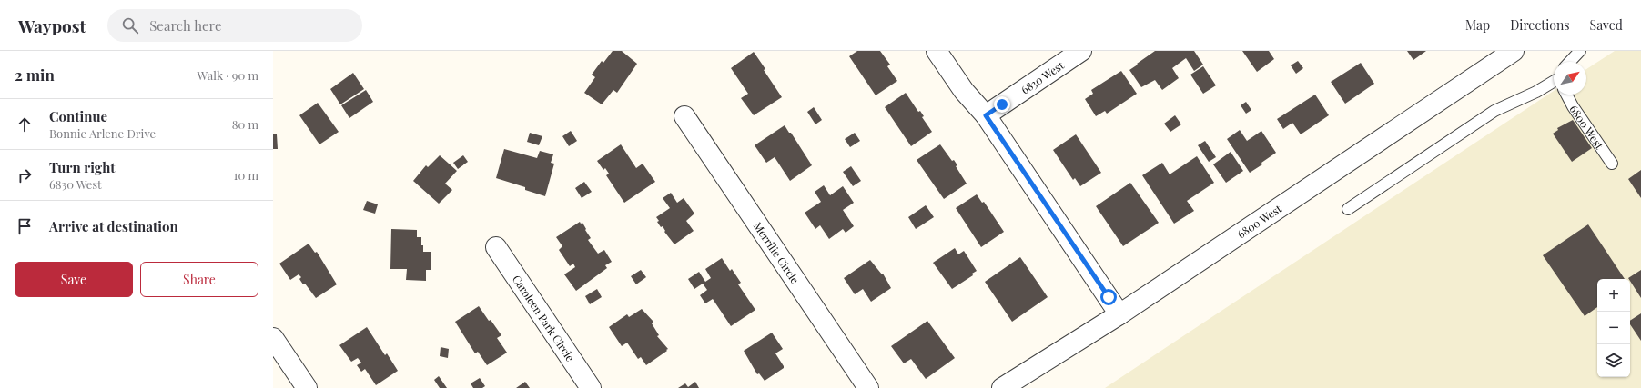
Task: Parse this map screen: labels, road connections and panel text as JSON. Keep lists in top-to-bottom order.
{
  "streets": {
    "street": [
      "6830 West",
      "6800 West",
      "Merrilie Circle",
      "Caroleen Park Circle"
    ]
  },
  "north": "top right",
  "page": {
    "header": "Waypost",
    "search": "Search here",
    "nav": ["Map", "Directions", "Saved"],
    "heading": ["2 min", "Walk · 90 m"],
    "list": [
      ["Continue", "Bonnie Arlene Drive", "80 m"],
      ["Turn right", "6830 West", "10 m"],
      "Arrive at destination"
    ],
    "buttons": ["Save", "Share"],
    "map_buttons": ["+", "−"]
  }
}
